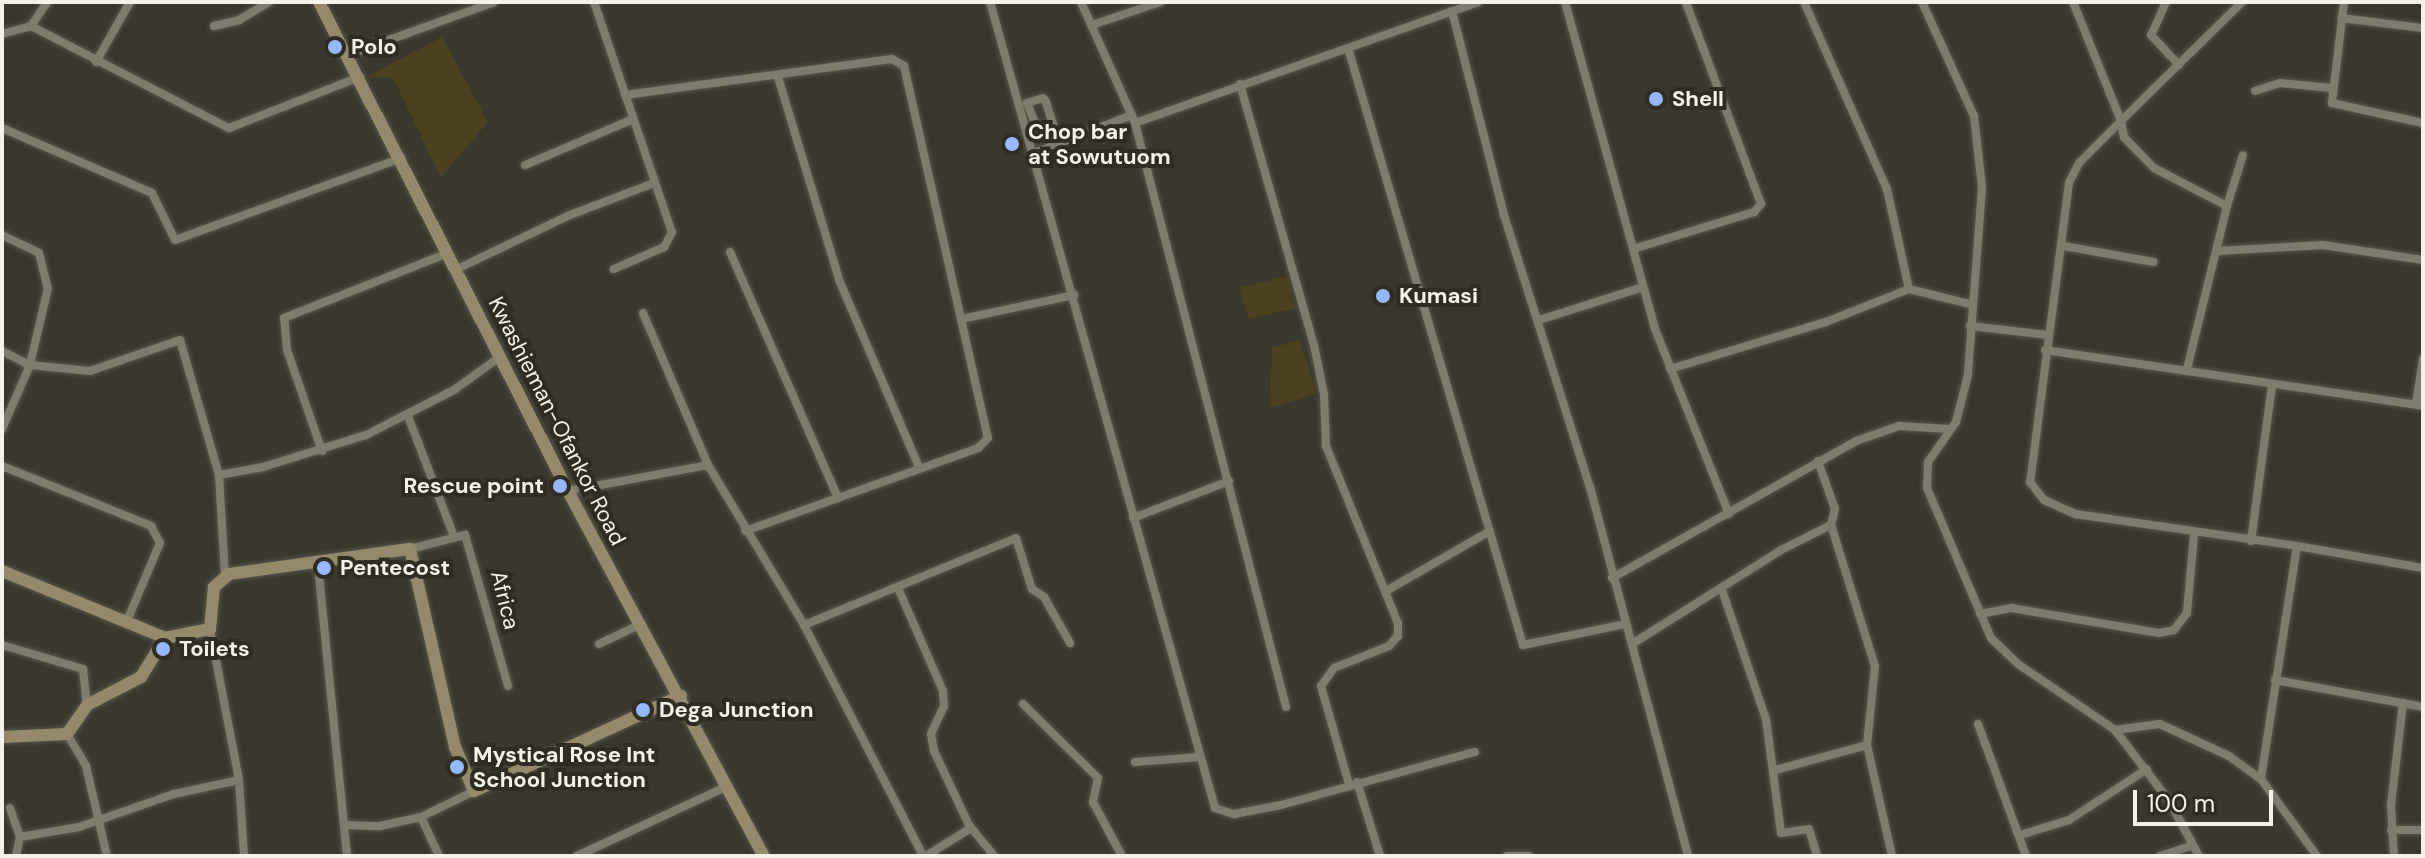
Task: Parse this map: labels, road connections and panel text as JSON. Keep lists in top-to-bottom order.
{
  "streets": {
    "street": ["Kwashieman-Ofankor Road", "Africa"]
  },
  "places": [
    "Polo",
    "Shell",
    "Chop bar at Sowutuom",
    "Kumasi",
    "Rescue point",
    "Pentecost",
    "Toilets",
    "Dega Junction",
    "Mystical Rose Int School Junction"
  ],
  "scale_bar": "100 m"
}
